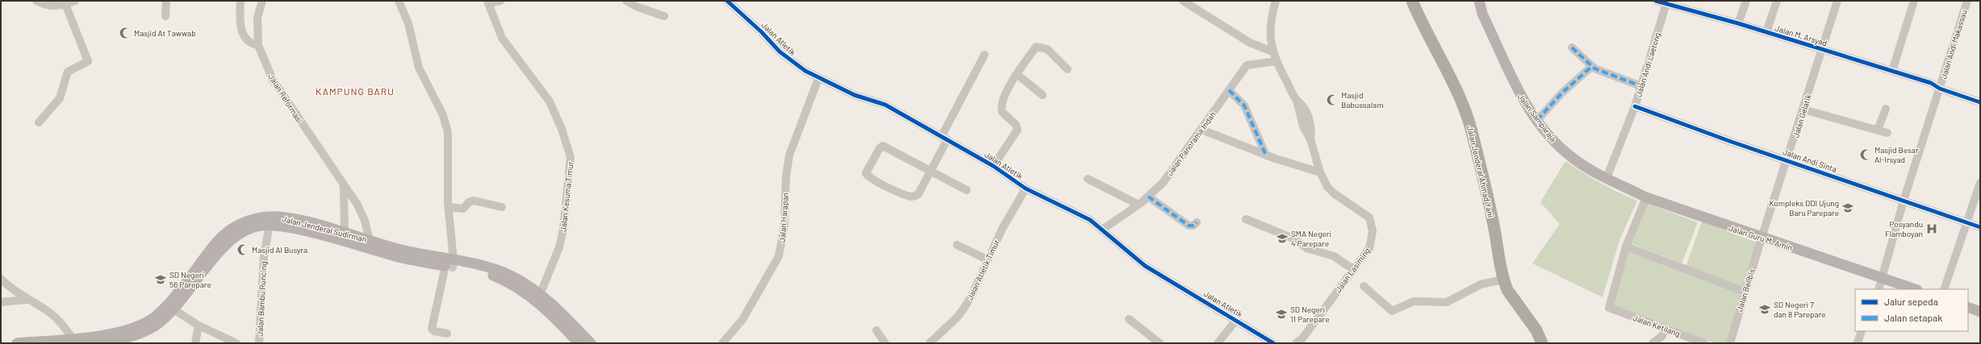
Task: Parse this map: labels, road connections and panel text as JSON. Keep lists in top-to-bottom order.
{
  "streets": {
    "highway": ["Jalan Jenderal Ahmad Yani"],
    "main road": ["Jalan Samparaja", "Jalan Jenderal Sudirman", "Jalan Guru M. Amin"],
    "street": [
      "Jalan M. Arsyad",
      "Jalan Atletik",
      "Jalan Andi Makassau",
      "Jalan Andi Laetong",
      "Jalan Reformasi",
      "Jalan Gelatik",
      "Jalan Panorama Indah",
      "Jalan Andi Sinta",
      "Jalan Kesuma Timur",
      "Jalan Harapan",
      "Jalan Atletik Timur",
      "Jalan Lasiming",
      "Jalan Belibis",
      "Jalan Bambu Runcing",
      "Jalan Ketilang"
    ]
  },
  "crossings": [
    ["Jalan M. Arsyad", "Jalan Andi Makassau"],
    ["Jalan M. Arsyad", "Jalan Andi Laetong"],
    ["Jalan M. Arsyad", "Jalan Gelatik"],
    ["Jalan Atletik", "Jalan Panorama Indah"],
    ["Jalan Atletik", "Jalan Harapan"],
    ["Jalan Atletik", "Jalan Atletik Timur"],
    ["Jalan Andi Makassau", "Jalan Andi Sinta"],
    ["Jalan Andi Makassau", "Jalan Guru M. Amin"],
    ["Jalan Andi Laetong", "Jalan Samparaja"],
    ["Jalan Andi Laetong", "Jalan Andi Sinta"],
    ["Jalan Andi Laetong", "Jalan Guru M. Amin"],
    ["Jalan Reformasi", "Jalan Jenderal Sudirman"],
    ["Jalan Gelatik", "Jalan Andi Sinta"],
    ["Jalan Gelatik", "Jalan Guru M. Amin"],
    ["Jalan Gelatik", "Jalan Belibis"],
    ["Jalan Samparaja", "Jalan Guru M. Amin"],
    ["Jalan Panorama Indah", "Jalan Lasiming"],
    ["Jalan Kesuma Timur", "Jalan Jenderal Sudirman"],
    ["Jalan Jenderal Sudirman", "Jalan Bambu Runcing"],
    ["Jalan Guru M. Amin", "Jalan Belibis"]
  ],
  "districts": ["KAMPUNG BARU"],
  "places": {
    "mosque": [
      "Masjid At Tawwab",
      "Masjid Babussalam",
      "Masjid Besar Al-Irsyad",
      "Masjid Al Busyra"
    ],
    "school or university": [
      "Kompleks DDI Ujung Baru Parepare",
      "SMA Negeri 4 Parepare",
      "SD Negeri 56 Parepare",
      "SD Negeri 7 dan 8 Parepare",
      "SD Negeri 11 Parepare"
    ],
    "hospital": ["Posyandu Flamboyan"]
  },
  "legend": ["Jalur sepeda", "Jalan setapak"]
}
